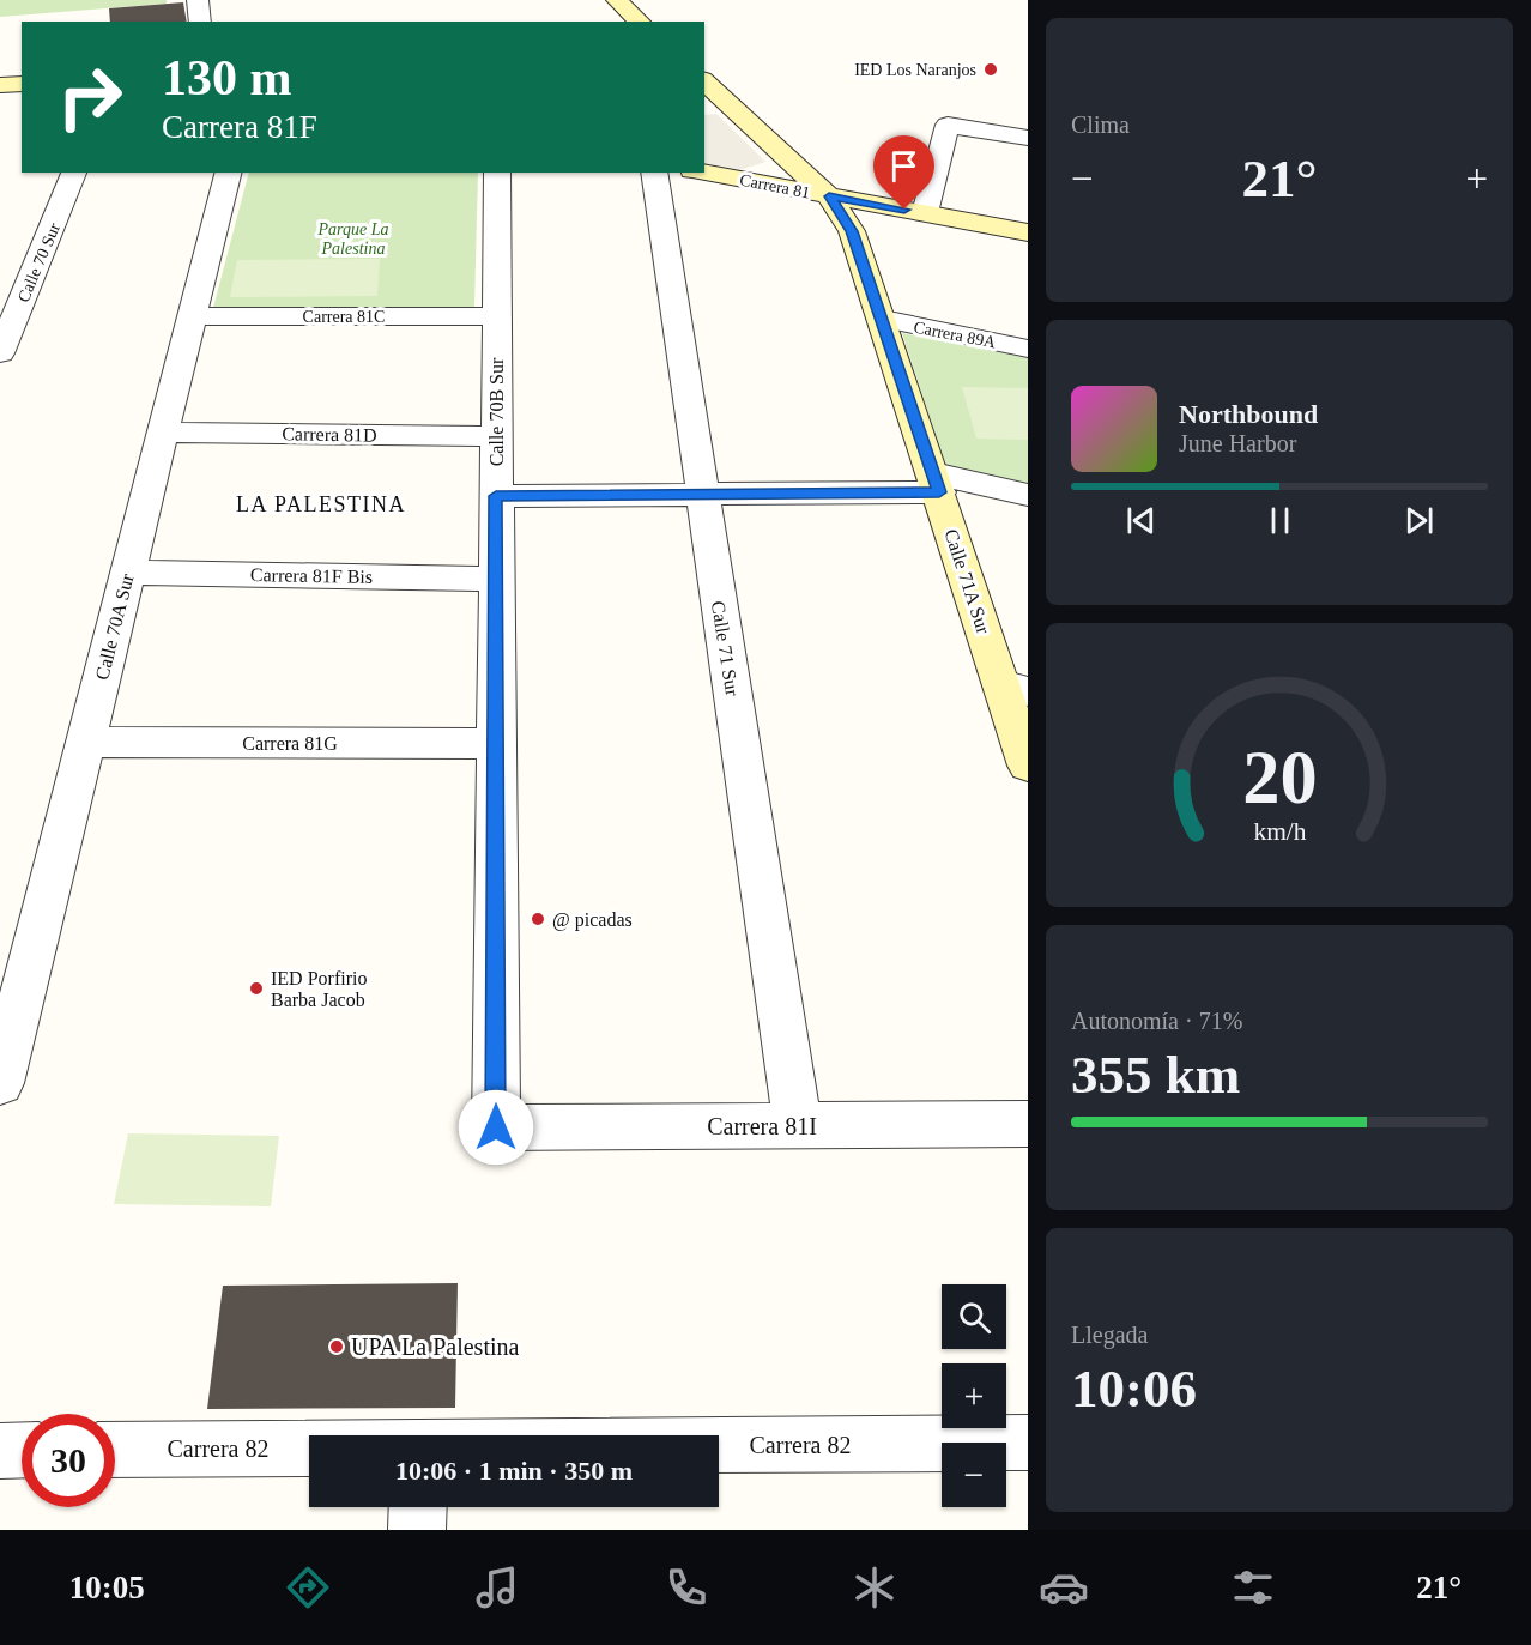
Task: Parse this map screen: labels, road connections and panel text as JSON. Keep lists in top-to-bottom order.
{
  "streets": {
    "street": [
      "Carrera 81",
      "Calle 70 Sur",
      "Carrera 81C",
      "Carrera 89A",
      "Calle 70B Sur",
      "Carrera 81D",
      "Carrera 81F Bis",
      "Calle 71A Sur",
      "Calle 70A Sur",
      "Calle 71 Sur",
      "Carrera 81G",
      "Carrera 81I",
      "Carrera 82"
    ]
  },
  "crossings": [
    ["Carrera 81", "Calle 71A Sur"],
    ["Carrera 81C", "Calle 70B Sur"],
    ["Carrera 81C", "Calle 70A Sur"],
    ["Carrera 89A", "Calle 71A Sur"],
    ["Calle 70B Sur", "Carrera 81D"],
    ["Calle 70B Sur", "Carrera 81F Bis"],
    ["Calle 70B Sur", "Carrera 81G"],
    ["Calle 70B Sur", "Carrera 81I"],
    ["Carrera 81D", "Calle 70A Sur"],
    ["Carrera 81F Bis", "Calle 70A Sur"],
    ["Calle 70A Sur", "Carrera 81G"],
    ["Calle 71 Sur", "Carrera 81I"]
  ],
  "districts": ["LA PALESTINA"],
  "parks": ["Parque La Palestina"],
  "places": [
    "IED Los Naranjos",
    "@ picadas",
    "IED Porfirio Barba Jacob",
    "UPA La Palestina"
  ],
  "page": {
    "tile": [
      "Clima",
      ["Autonomía · 71%", "355 km"],
      ["Llegada", "10:06"]
    ],
    "turn": ["130 m", "Carrera 81F"],
    "heat": ["−", "21°", "+"],
    "song": ["Northbound", "June Harbor"],
    "map_buttons": ["+", "−"],
    "limit": "30",
    "trip": "10:06 · 1 min · 350 m",
    "tabs": ["10:05", "21°"],
    "gauge": ["20", "km/h"]
  }
}
